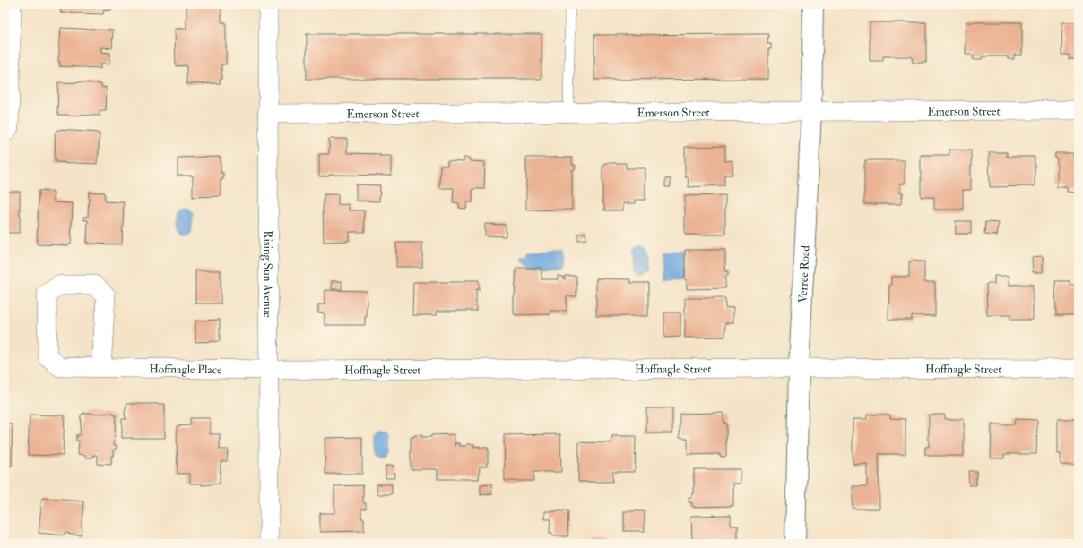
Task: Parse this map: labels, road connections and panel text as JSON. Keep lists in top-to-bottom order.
{
  "streets": {
    "main road": ["Verree Road"],
    "street": [
      "Emerson Street",
      "Rising Sun Avenue",
      "Hoffnagle Place",
      "Hoffnagle Street"
    ]
  },
  "crossings": [
    ["Emerson Street", "Rising Sun Avenue"],
    ["Emerson Street", "Verree Road"],
    ["Rising Sun Avenue", "Hoffnagle Place"],
    ["Rising Sun Avenue", "Hoffnagle Street"],
    ["Verree Road", "Hoffnagle Street"],
    ["Hoffnagle Place", "Hoffnagle Street"]
  ]
}
